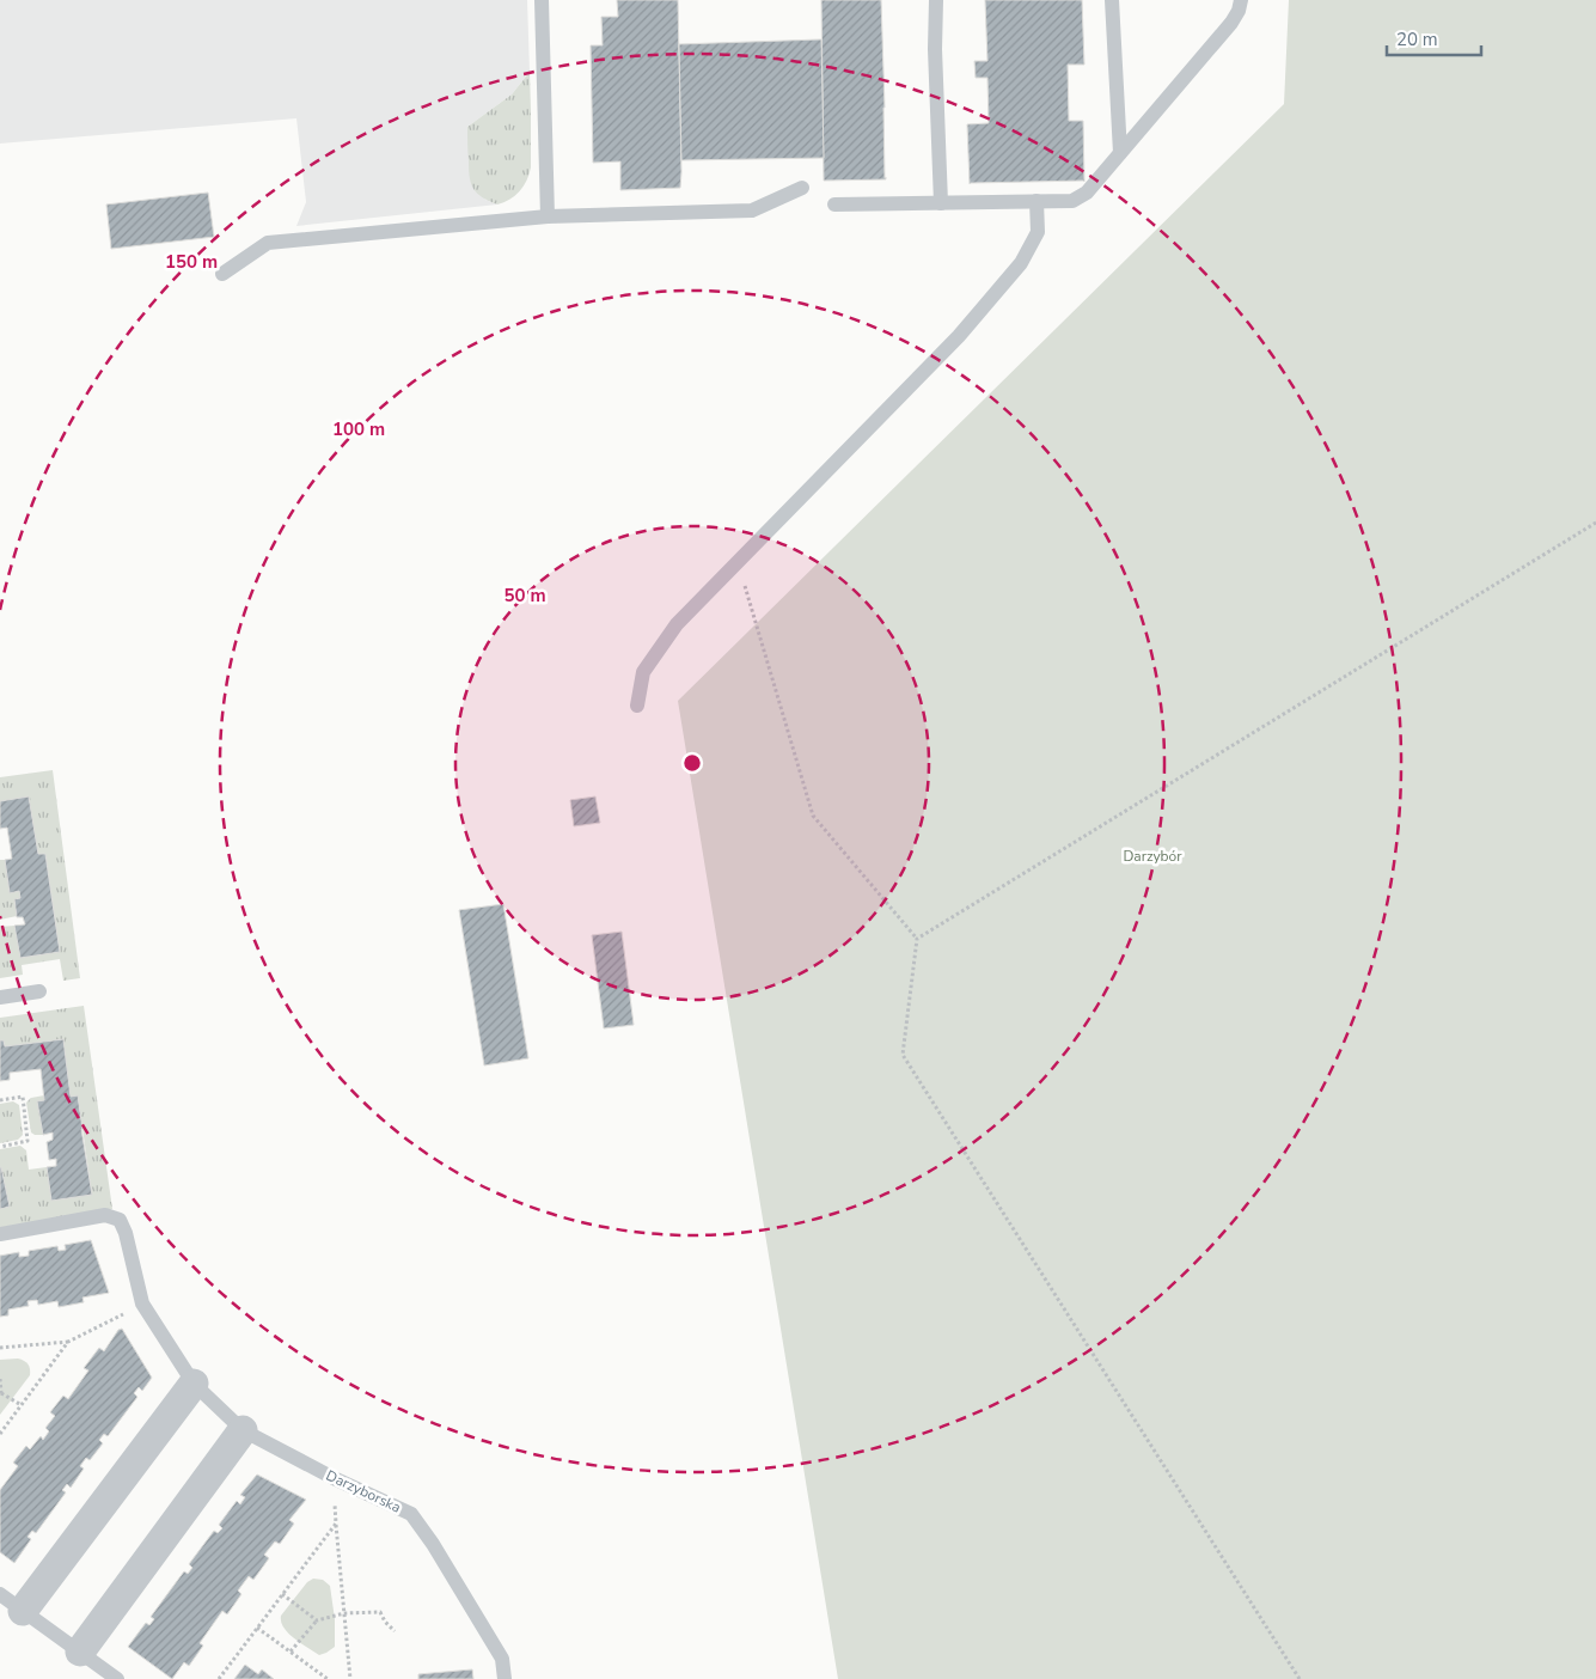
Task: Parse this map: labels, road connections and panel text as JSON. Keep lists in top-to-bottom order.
{
  "streets": {
    "lane": ["Darzyborska"]
  },
  "parks": ["Darzybór"],
  "scale_bar": "20 m",
  "rings": ["150 m", "100 m", "50 m"]
}
